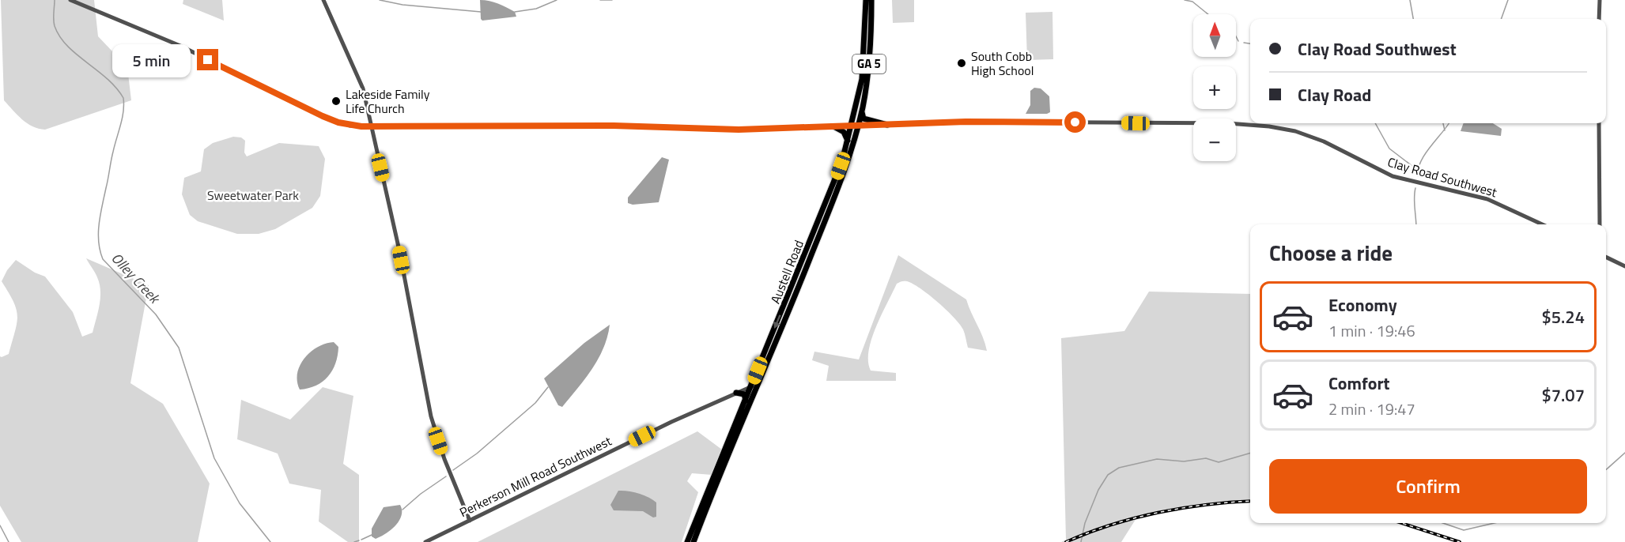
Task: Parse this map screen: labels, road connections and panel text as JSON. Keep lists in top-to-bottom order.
{
  "streets": {
    "main road": ["GA 5", "Austell Road"],
    "street": ["Clay Road Southwest", "Perkerson Mill Road Southwest"]
  },
  "crossings": [
    ["Clay Road Southwest", "Austell Road"],
    ["Austell Road", "Perkerson Mill Road Southwest"]
  ],
  "water": ["Olley Creek"],
  "parks": ["Sweetwater Park"],
  "places": ["South Cobb High School", "Lakeside Family Life Church"],
  "north": "top",
  "page": {
    "map_buttons": ["+", "−"],
    "banner": ["Clay Road Southwest", "Clay Road"],
    "bubble": "5 min",
    "heading": "Choose a ride",
    "list": [
      {
        "name": "Economy",
        "note": "1 min · 19:46",
        "value": "$5.24"
      },
      {
        "name": "Comfort",
        "note": "2 min · 19:47",
        "value": "$7.07"
      }
    ],
    "buttons": "Confirm"
  }
}
